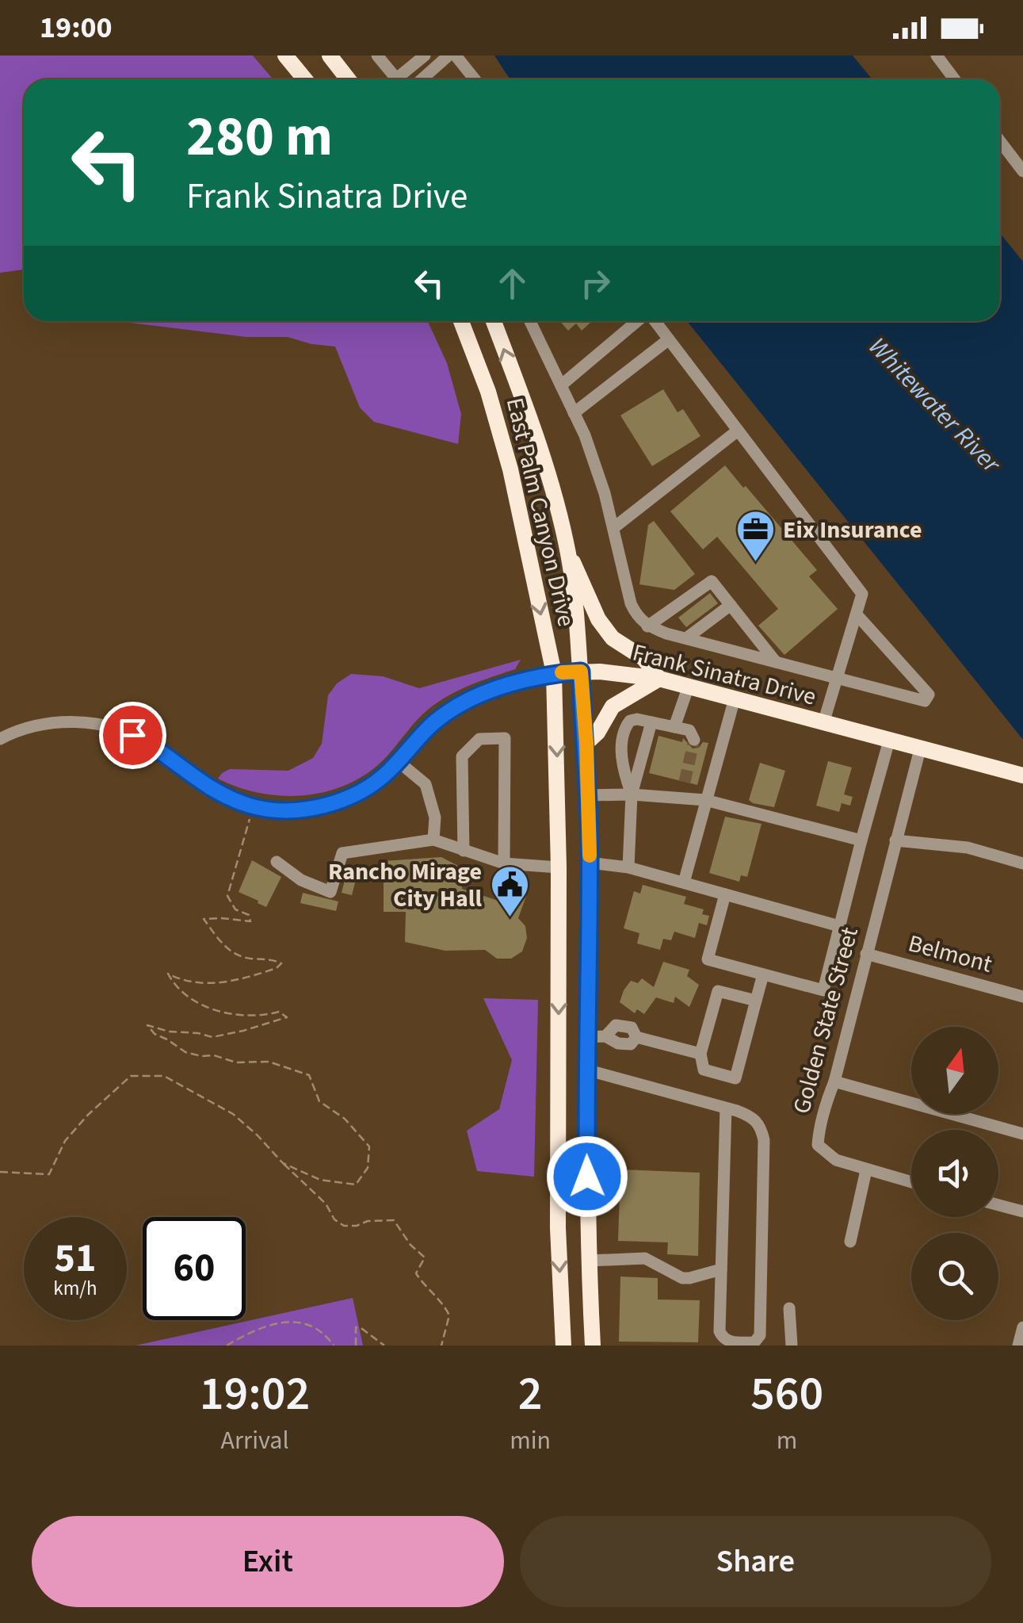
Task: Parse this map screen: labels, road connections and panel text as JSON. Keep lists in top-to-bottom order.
{
  "streets": {
    "main road": ["East Palm Canyon Drive", "Frank Sinatra Drive"],
    "street": ["Belmont", "Golden State Street"]
  },
  "crossings": [
    ["East Palm Canyon Drive", "Frank Sinatra Drive"],
    ["Frank Sinatra Drive", "Golden State Street"],
    ["Belmont", "Golden State Street"]
  ],
  "water": ["Whitewater River"],
  "places": {
    "office": ["Eix Insurance"],
    "public building": ["Rancho Mirage City Hall"]
  },
  "north": "top",
  "page": {
    "status": "19:00",
    "turn": ["280 m", "Frank Sinatra Drive"],
    "speed": "51 km/h",
    "limit": "60",
    "eta": [
      "19:02",
      "Arrival",
      "2",
      "min",
      "560",
      "m"
    ],
    "buttons": ["Exit", "Share"]
  }
}
